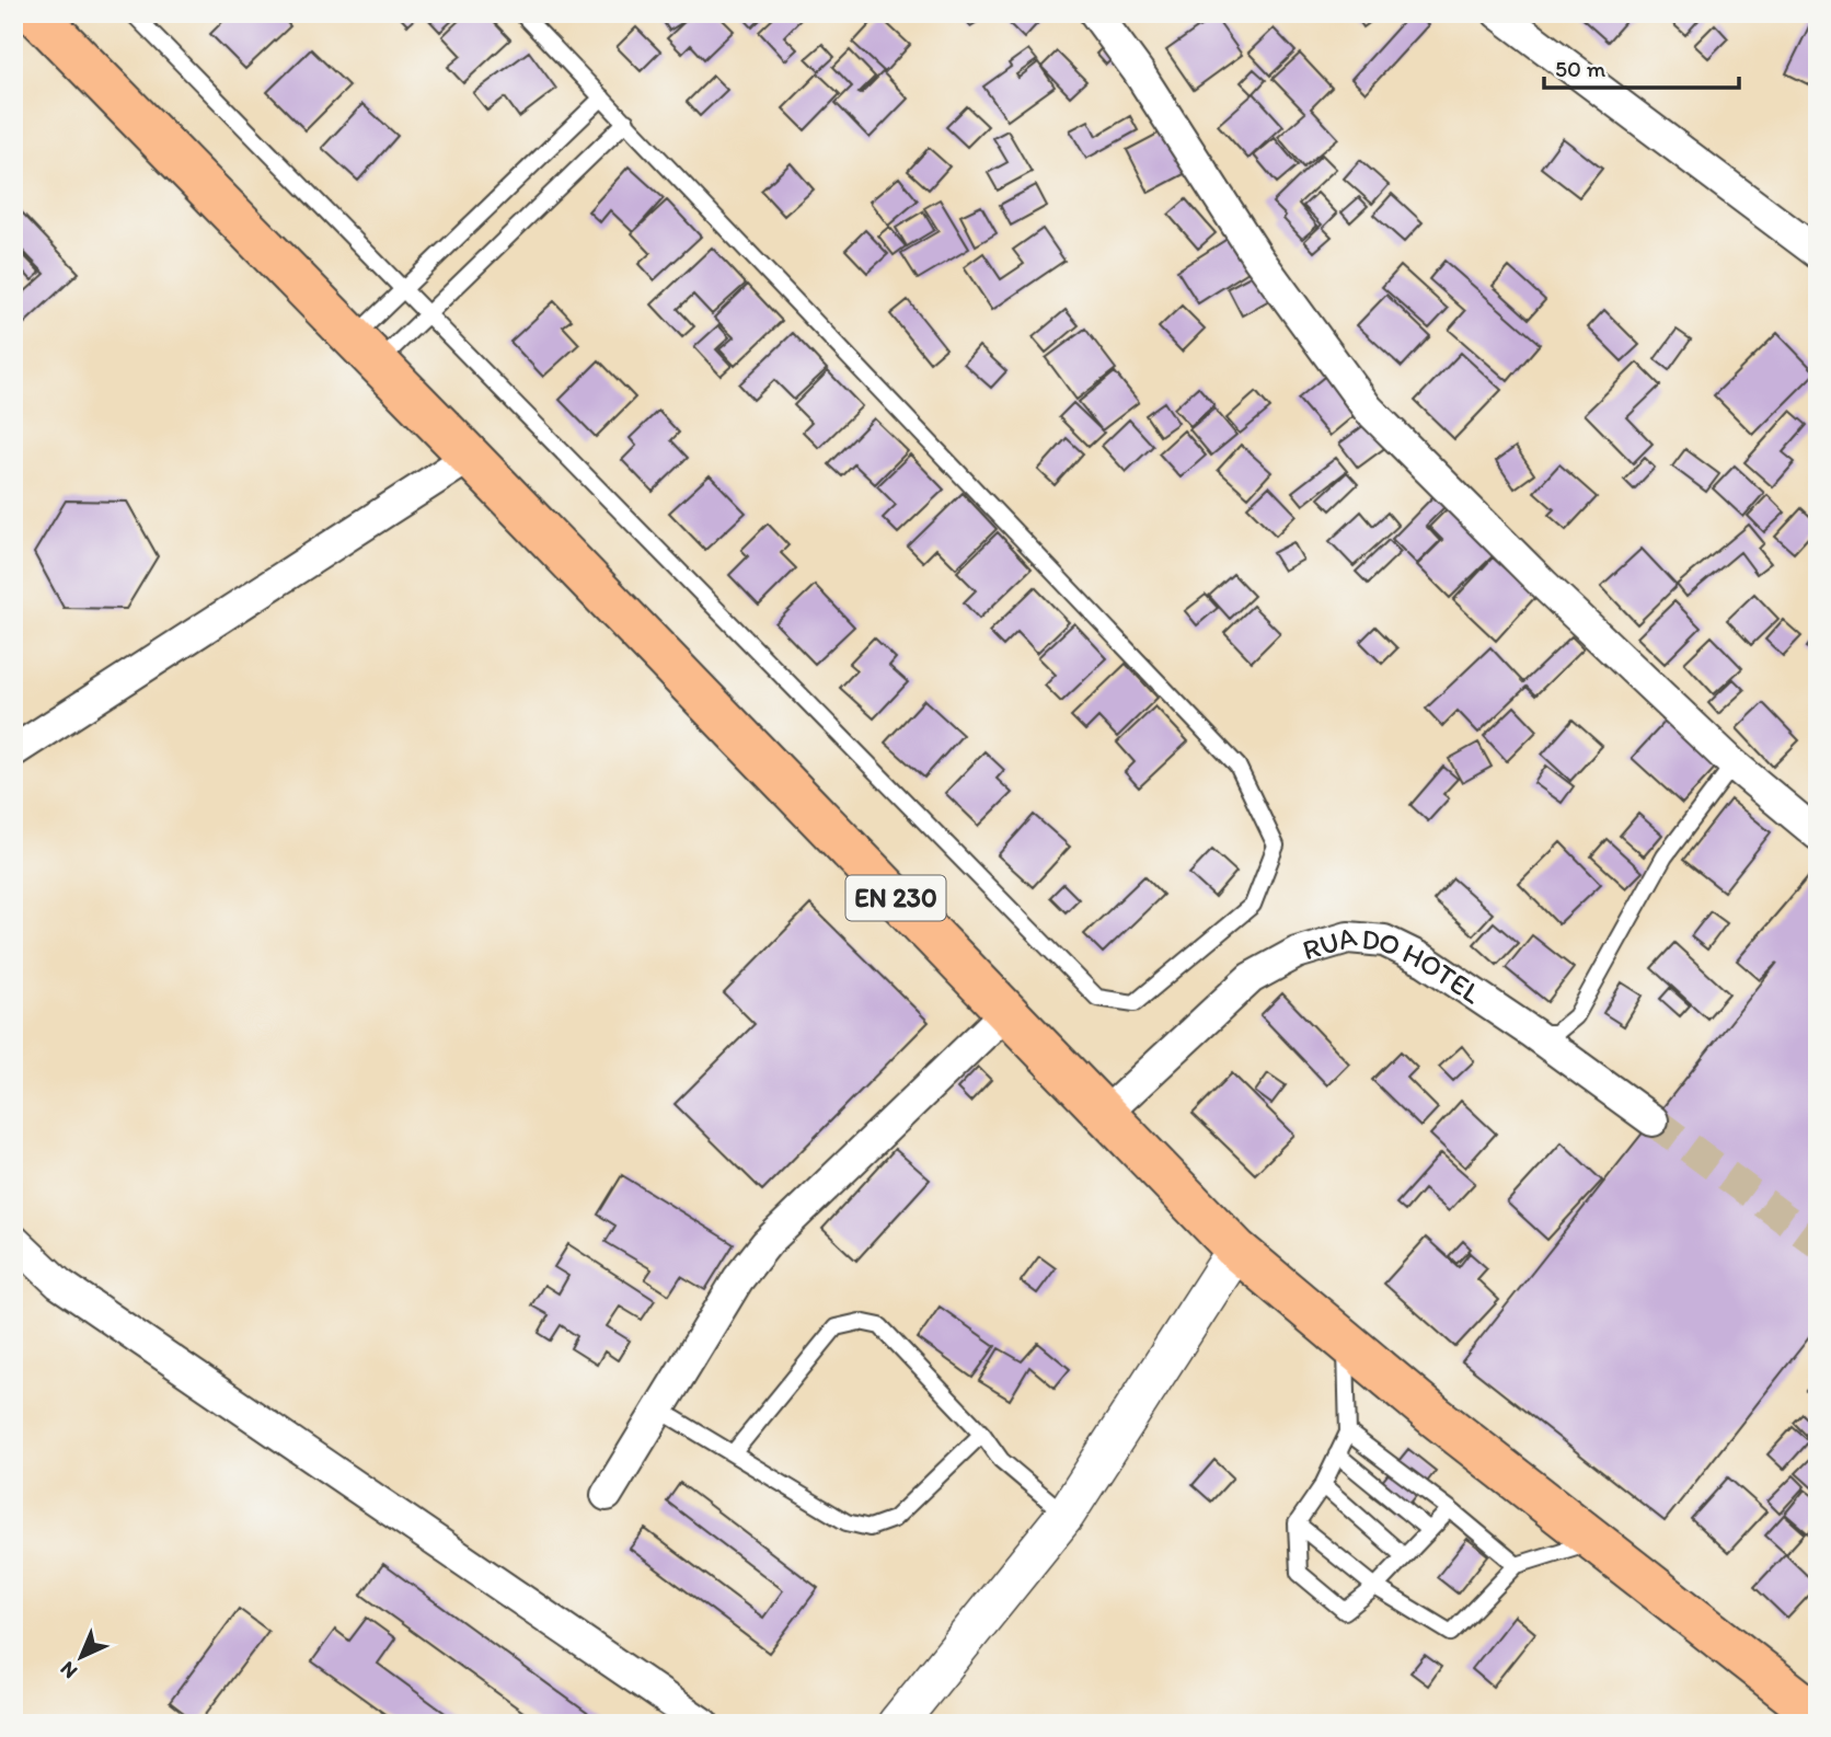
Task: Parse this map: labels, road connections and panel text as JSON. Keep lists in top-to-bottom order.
{
  "streets": {
    "main road": ["EN 230"],
    "street": ["RUA DO HOTEL"]
  },
  "crossings": [
    ["EN 230", "RUA DO HOTEL"]
  ],
  "scale_bar": "50 m",
  "north": "bottom left"
}
